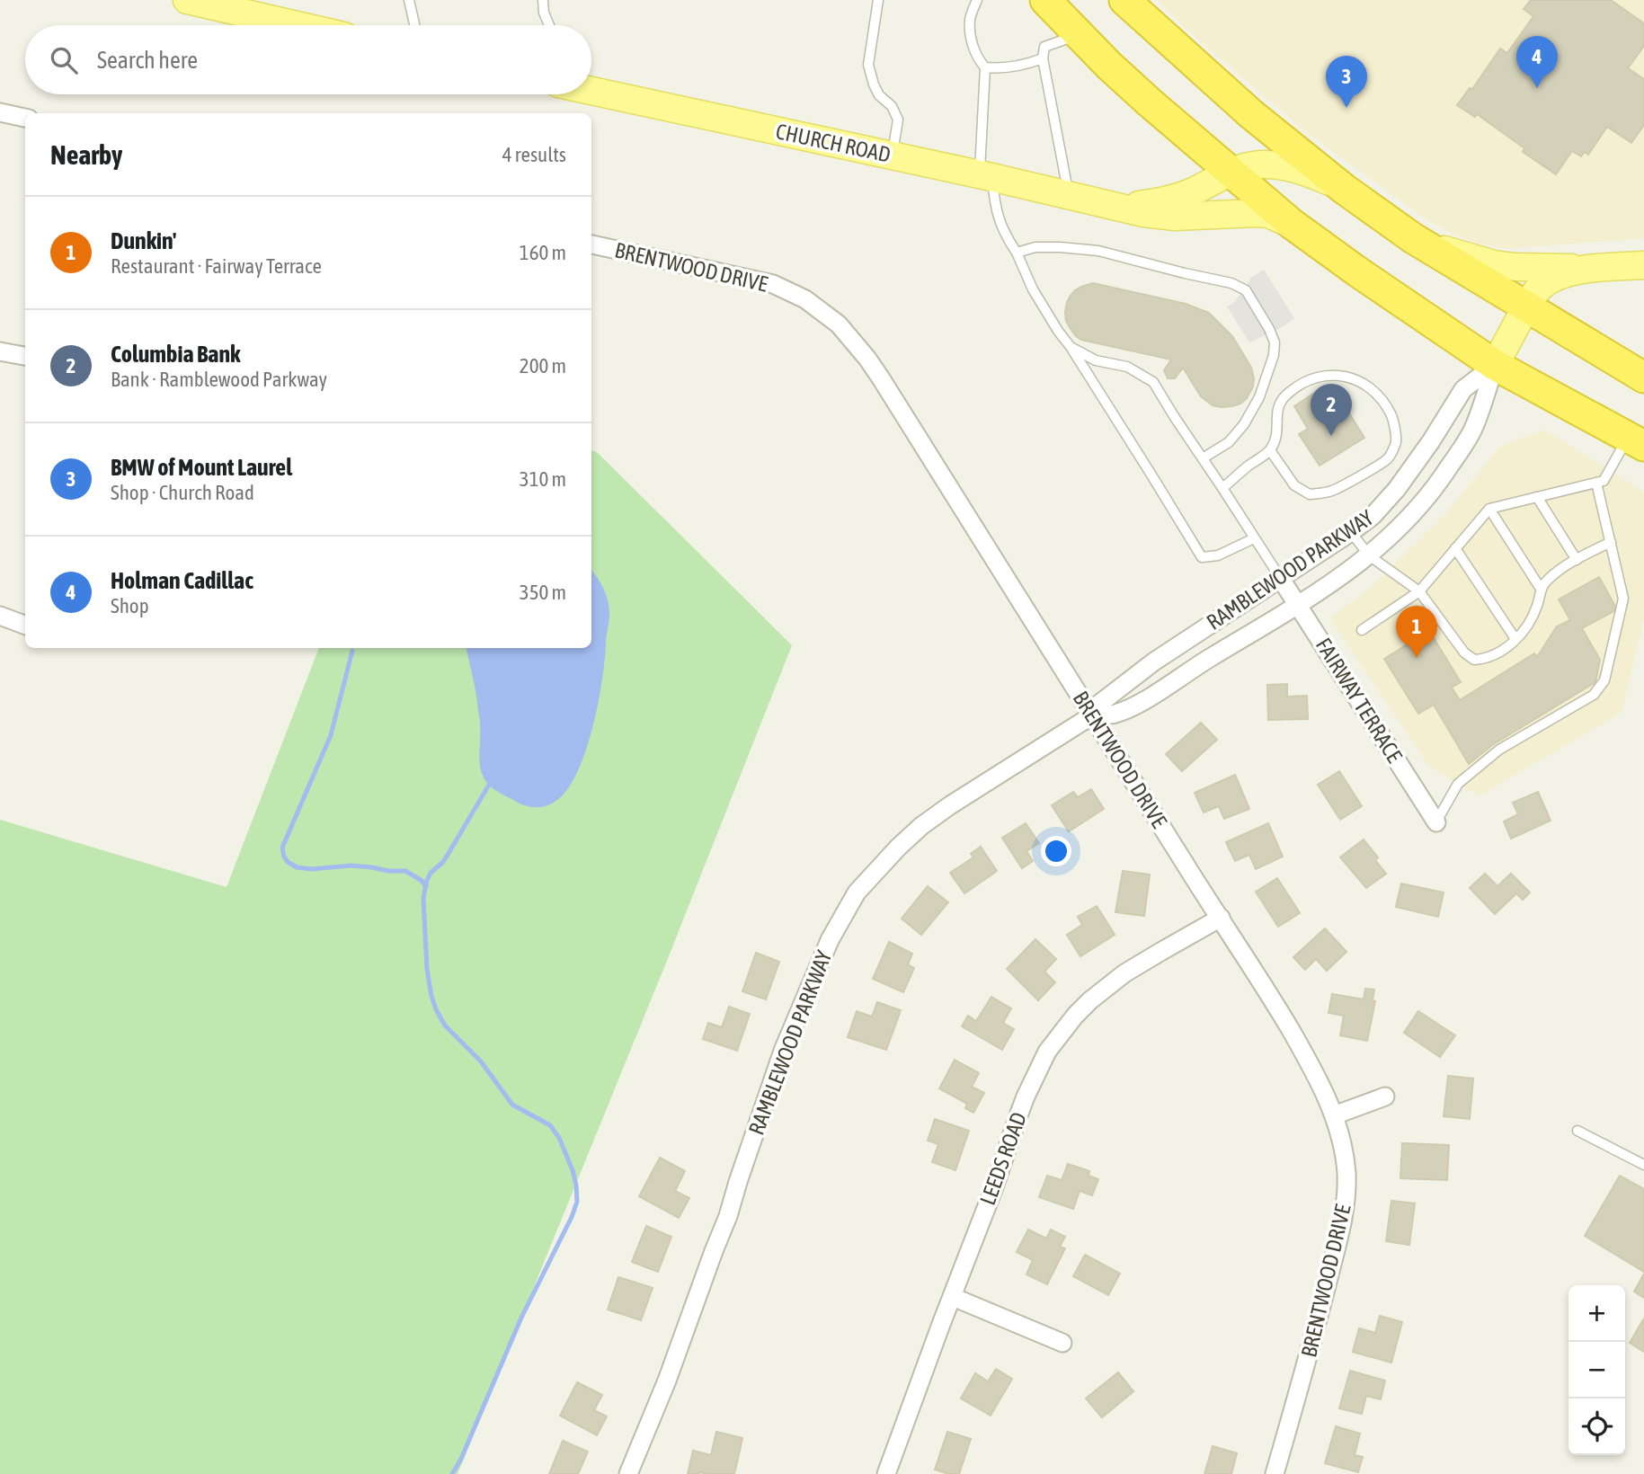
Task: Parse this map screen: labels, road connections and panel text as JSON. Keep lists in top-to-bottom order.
{
  "streets": {
    "main road": ["CHURCH ROAD"],
    "street": [
      "BRENTWOOD DRIVE",
      "RAMBLEWOOD PARKWAY",
      "FAIRWAY TERRACE",
      "LEEDS ROAD"
    ]
  },
  "crossings": [
    ["BRENTWOOD DRIVE", "RAMBLEWOOD PARKWAY"],
    ["BRENTWOOD DRIVE", "LEEDS ROAD"],
    ["RAMBLEWOOD PARKWAY", "FAIRWAY TERRACE"]
  ],
  "page": {
    "search": "Search here",
    "pins": [
      "4",
      "3",
      "2",
      "1"
    ],
    "heading": ["Nearby", "4 results"],
    "list": [
      {
        "mark": "1",
        "name": "Dunkin'",
        "note": "Restaurant · Fairway Terrace",
        "value": "160 m"
      },
      {
        "mark": "2",
        "name": "Columbia Bank",
        "note": "Bank · Ramblewood Parkway",
        "value": "200 m"
      },
      {
        "mark": "3",
        "name": "BMW of Mount Laurel",
        "note": "Shop · Church Road",
        "value": "310 m"
      },
      {
        "mark": "4",
        "name": "Holman Cadillac",
        "note": "Shop",
        "value": "350 m"
      }
    ],
    "map_buttons": ["+", "−"]
  }
}
